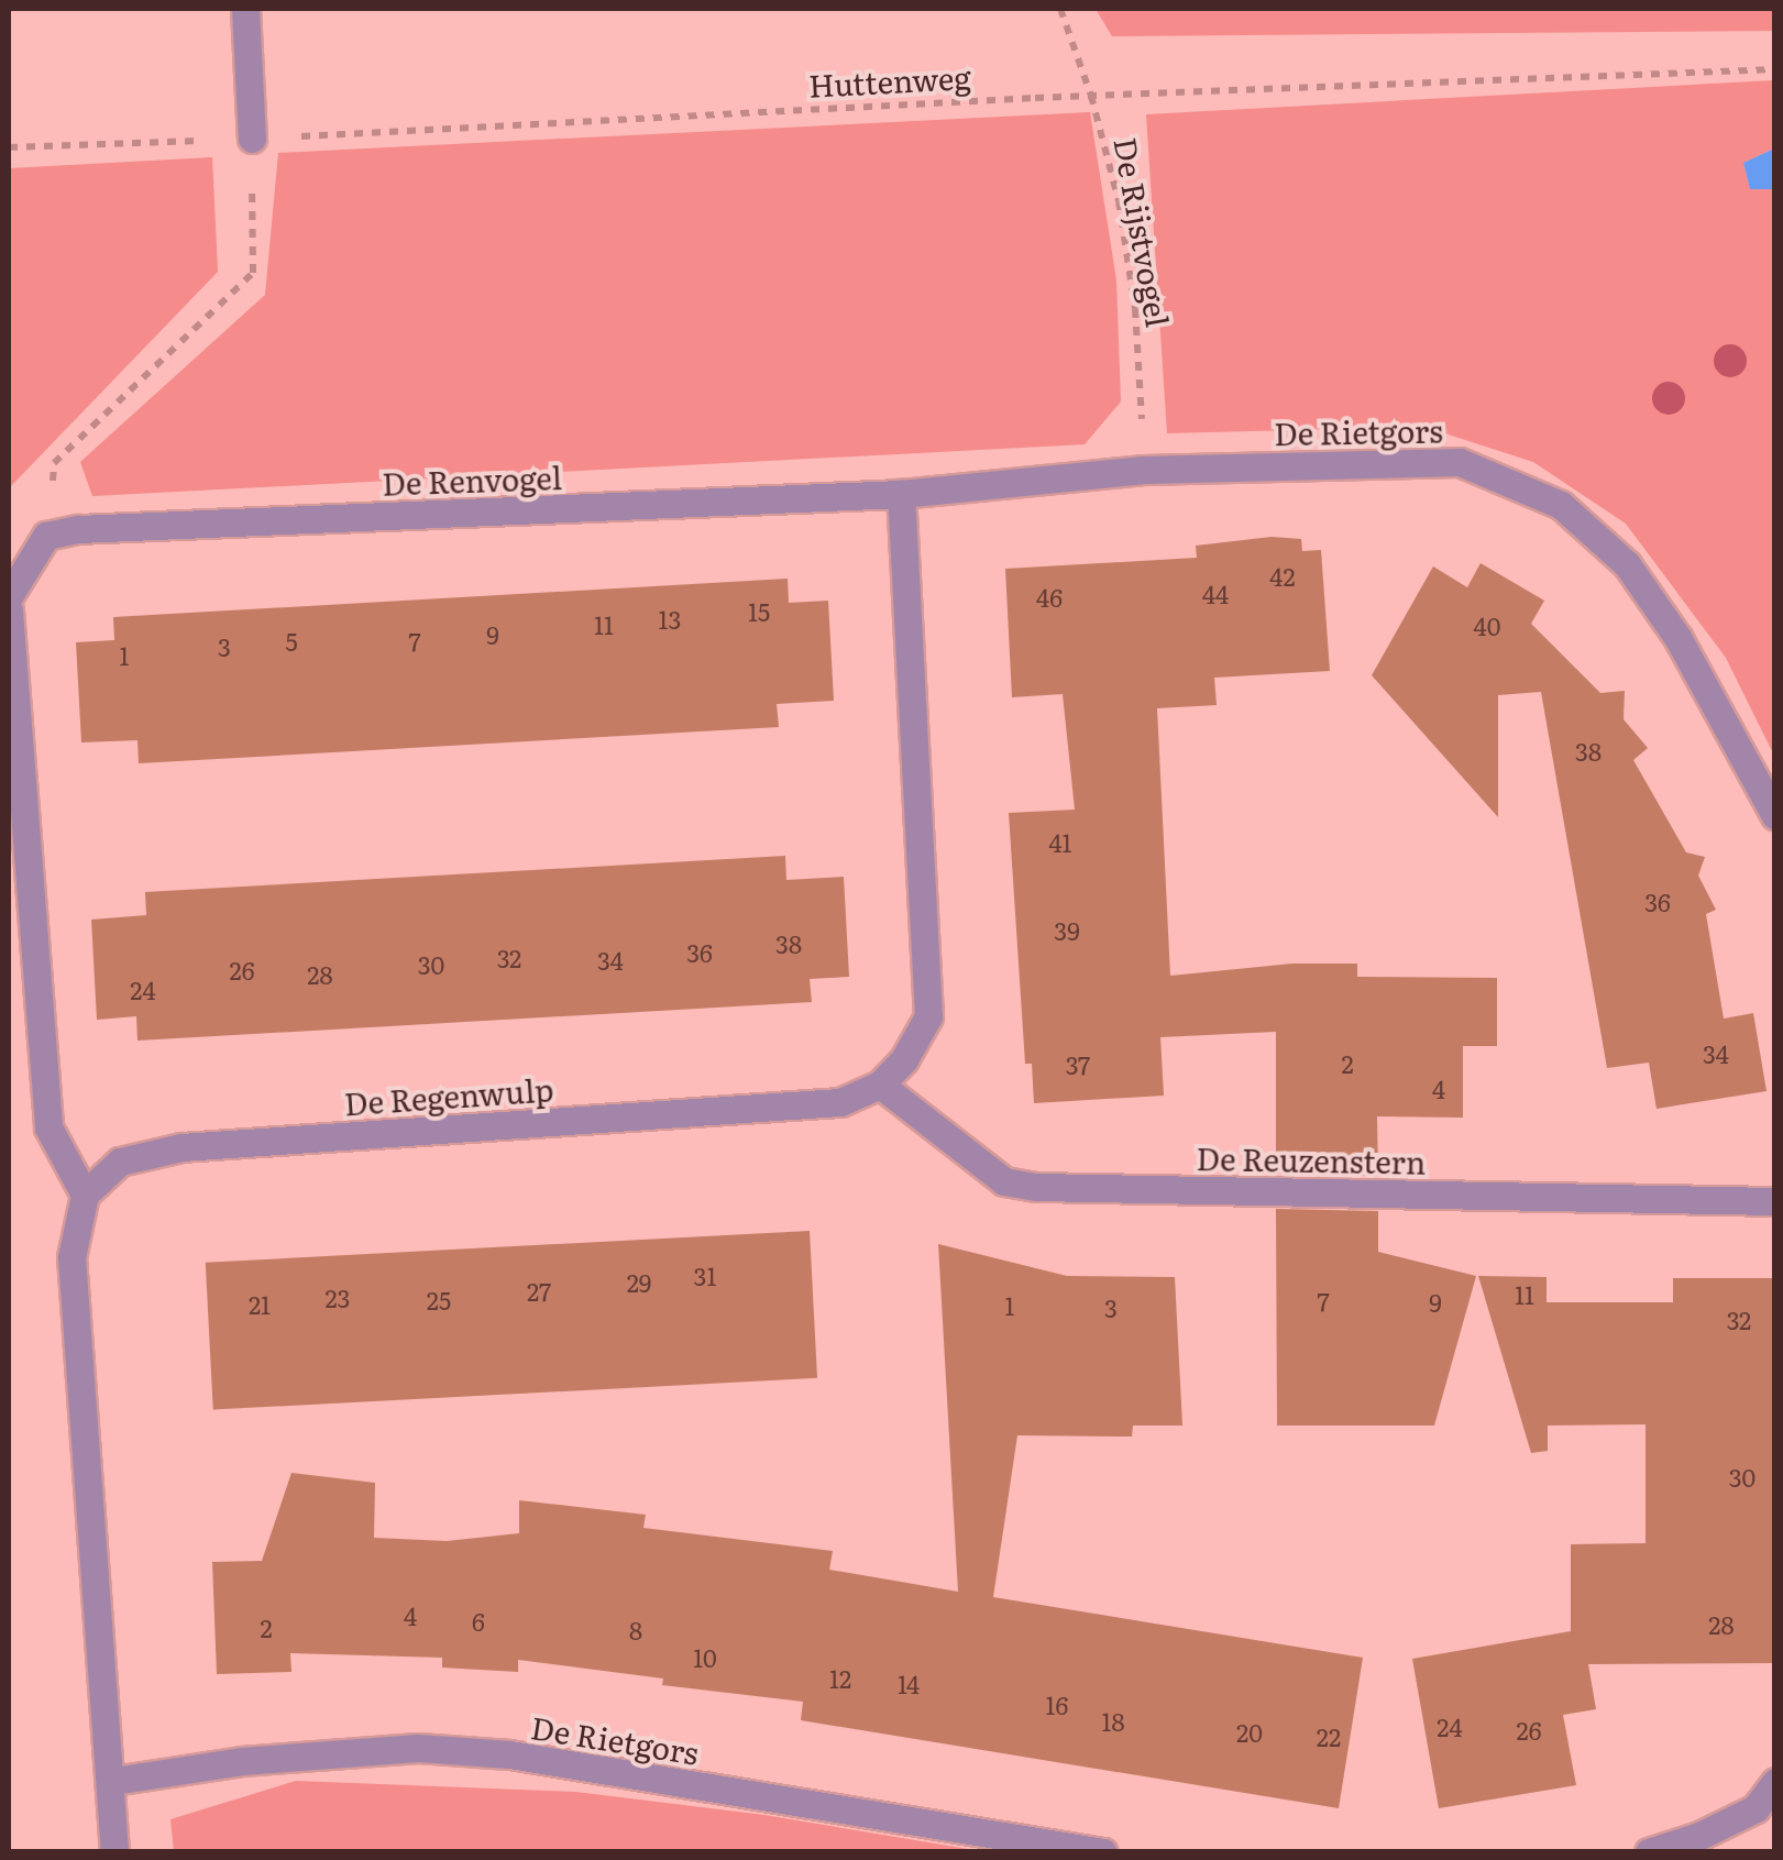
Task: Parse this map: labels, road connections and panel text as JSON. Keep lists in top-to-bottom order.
{
  "streets": {
    "street": [
      "De Rietgors",
      "De Renvogel",
      "De Regenwulp",
      "De Reuzenstern"
    ],
    "path": ["Huttenweg", "De Rijstvogel"]
  },
  "crossings": [
    ["Huttenweg", "De Rijstvogel"],
    ["De Rijstvogel", "De Rietgors"],
    ["De Rietgors", "De Renvogel"],
    ["De Regenwulp", "De Reuzenstern"]
  ],
  "house_numbers": [
    "42",
    "44",
    "46",
    "15",
    "13",
    "11",
    "40",
    "9",
    "5",
    "7",
    "3",
    "1",
    "38",
    "41",
    "36",
    "39",
    "38",
    "36",
    "32",
    "34",
    "30",
    "26",
    "28",
    "24",
    "34",
    "2",
    "37",
    "4",
    "31",
    "29",
    "27",
    "11",
    "23",
    "25",
    "7",
    "9",
    "21",
    "1",
    "3",
    "32",
    "30",
    "4",
    "6",
    "28",
    "2",
    "8",
    "10",
    "12",
    "14",
    "16",
    "18",
    "24",
    "26",
    "20",
    "22"
  ]
}
